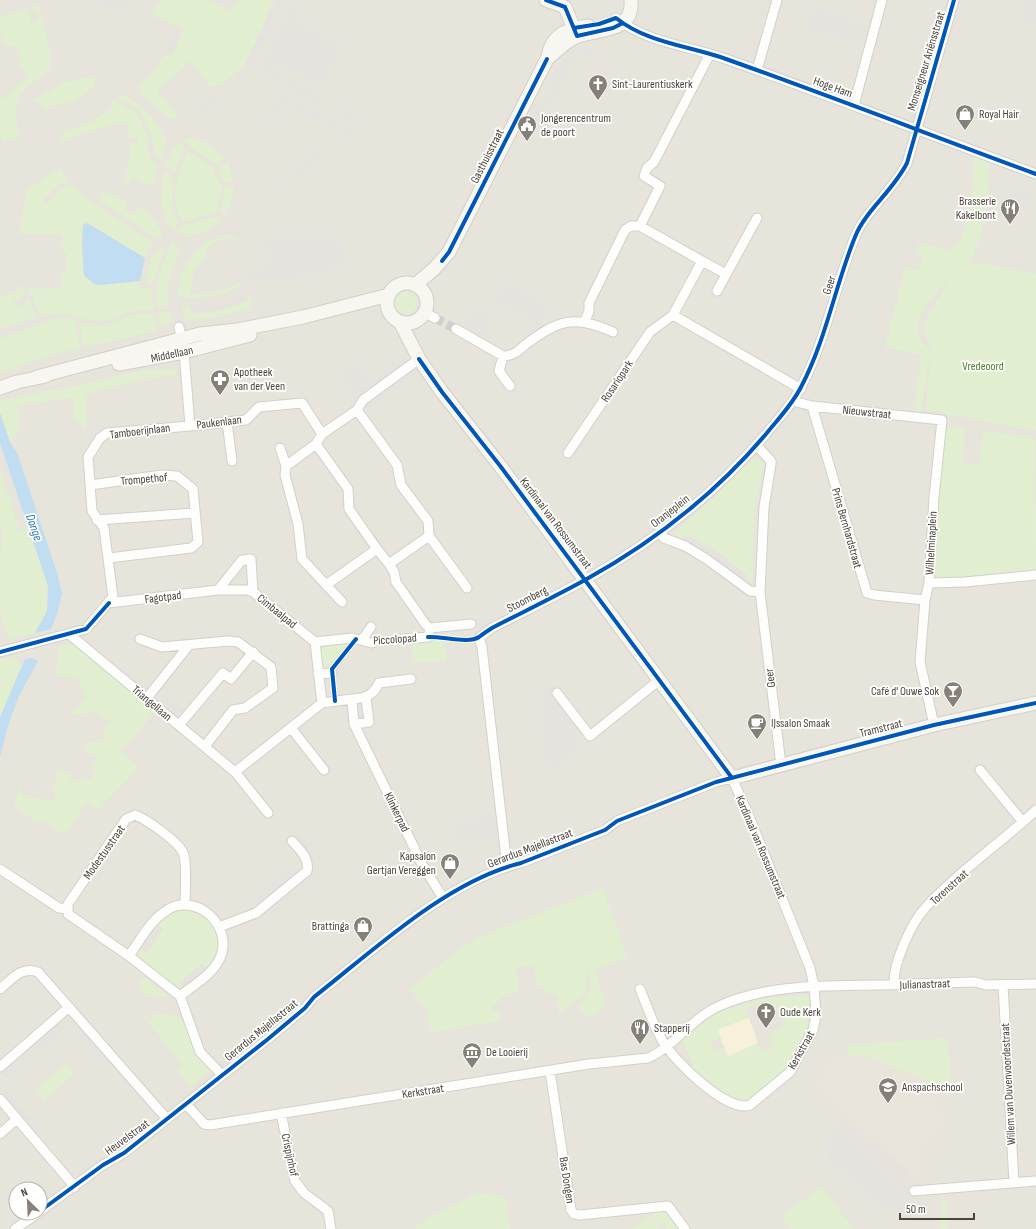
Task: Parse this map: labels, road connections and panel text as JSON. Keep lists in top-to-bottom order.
{
  "streets": {
    "main road": [
      "Gasthuisstraat",
      "Middellaan",
      "Kardinaal van Rossumstraat",
      "Tramstraat"
    ],
    "street": [
      "Monseigneur Ariënsstraat",
      "Hoge Ham",
      "Geer",
      "Rosariopark",
      "Nieuwstraat",
      "Paukenlaan",
      "Tamboerijnlaan",
      "Trompethof",
      "Oranjeplein",
      "Prins Bernhardstraat",
      "Wilhelminaplein",
      "Fagotpad",
      "Stoomberg",
      "Cimbaalpad",
      "Piccolopad",
      "Triangellaan",
      "Klinkerpad",
      "Gerardus Majellastraat",
      "Modestusstraat",
      "Torenstraat",
      "Julianastraat",
      "Kerkstraat",
      "Willem van Duvenvoordestraat",
      "Heuvelstraat",
      "Crispijnhof",
      "Bas Dongen"
    ]
  },
  "crossings": [
    ["Monseigneur Ariënsstraat", "Hoge Ham"],
    ["Monseigneur Ariënsstraat", "Geer"],
    ["Hoge Ham", "Geer"],
    ["Gasthuisstraat", "Middellaan"],
    ["Gasthuisstraat", "Kardinaal van Rossumstraat"],
    ["Geer", "Nieuwstraat"],
    ["Geer", "Oranjeplein"],
    ["Geer", "Tramstraat"],
    ["Middellaan", "Kardinaal van Rossumstraat"],
    ["Nieuwstraat", "Prins Bernhardstraat"],
    ["Nieuwstraat", "Wilhelminaplein"],
    ["Paukenlaan", "Tamboerijnlaan"],
    ["Tamboerijnlaan", "Trompethof"],
    ["Tamboerijnlaan", "Fagotpad"],
    ["Oranjeplein", "Kardinaal van Rossumstraat"],
    ["Oranjeplein", "Stoomberg"],
    ["Kardinaal van Rossumstraat", "Stoomberg"],
    ["Kardinaal van Rossumstraat", "Tramstraat"],
    ["Kardinaal van Rossumstraat", "Gerardus Majellastraat"],
    ["Kardinaal van Rossumstraat", "Julianastraat"],
    ["Kardinaal van Rossumstraat", "Kerkstraat"],
    ["Fagotpad", "Cimbaalpad"],
    ["Stoomberg", "Gerardus Majellastraat"],
    ["Cimbaalpad", "Piccolopad"],
    ["Tramstraat", "Gerardus Majellastraat"],
    ["Klinkerpad", "Gerardus Majellastraat"],
    ["Gerardus Majellastraat", "Heuvelstraat"],
    ["Torenstraat", "Julianastraat"],
    ["Julianastraat", "Kerkstraat"],
    ["Julianastraat", "Willem van Duvenvoordestraat"],
    ["Kerkstraat", "Heuvelstraat"],
    ["Kerkstraat", "Crispijnhof"],
    ["Kerkstraat", "Bas Dongen"]
  ],
  "water": ["Donge"],
  "parks": ["Vredeoord"],
  "places": {
    "church": ["Sint-Laurentiuskerk", "Oude Kerk"],
    "shop": ["Royal Hair", "Kapsalon Gertjan Vereggen", "Brattinga"],
    "public building": ["Jongerencentrum de poort"],
    "restaurant": ["Brasserie Kakelbont", "Stapperij"],
    "pharmacy": ["Apotheek van der Veen"],
    "bar": ["Café d' Ouwe Sok"],
    "cafe": ["IJssalon Smaak"],
    "museum": ["De Looierij"],
    "school or university": ["Anspachschool"]
  },
  "scale_bar": "50 m",
  "north": "top left"
}
